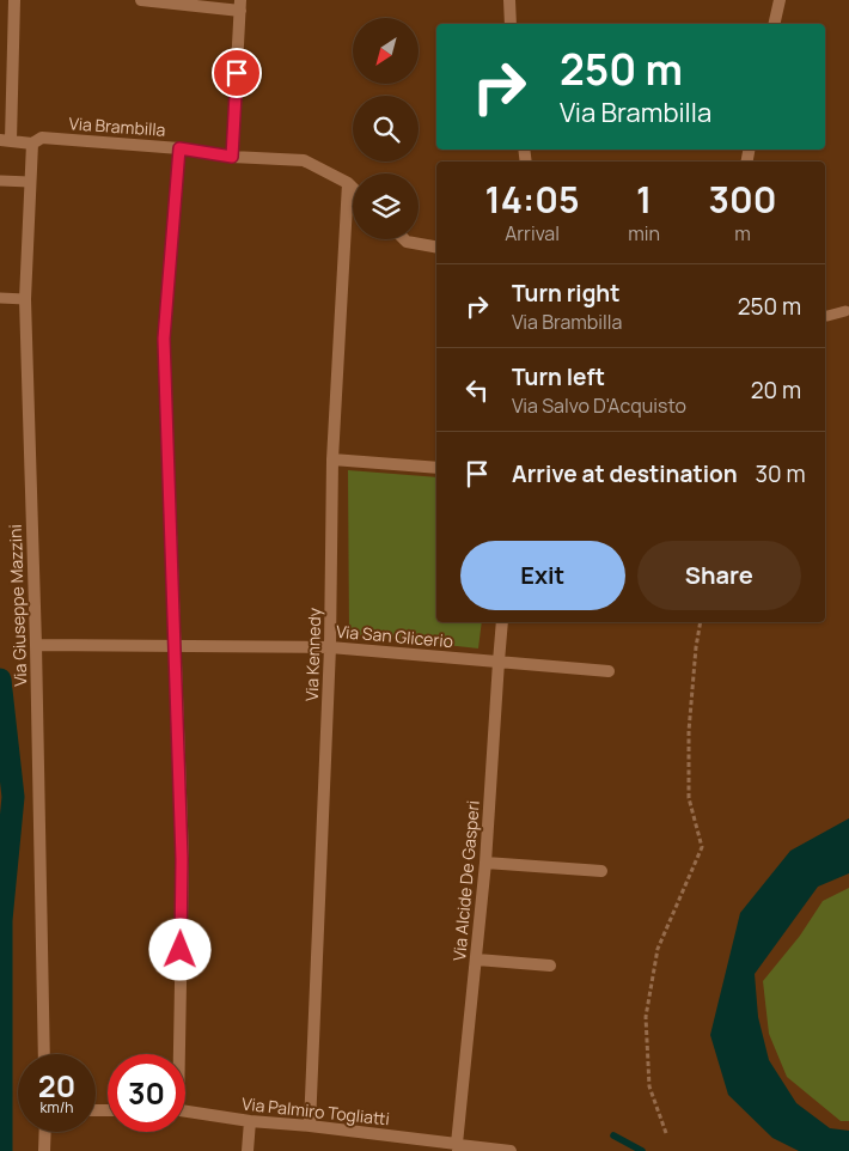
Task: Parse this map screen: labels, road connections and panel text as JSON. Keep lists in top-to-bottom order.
{
  "streets": {
    "street": [
      "Via Brambilla",
      "Via Giuseppe Mazzini",
      "Via San Glicerio",
      "Via Kennedy",
      "Via Alcide De Gasperi",
      "Via Palmiro Togliatti"
    ]
  },
  "crossings": [
    ["Via Brambilla", "Via Giuseppe Mazzini"],
    ["Via Brambilla", "Via Kennedy"],
    ["Via Giuseppe Mazzini", "Via San Glicerio"],
    ["Via San Glicerio", "Via Kennedy"],
    ["Via San Glicerio", "Via Alcide De Gasperi"],
    ["Via Kennedy", "Via Palmiro Togliatti"],
    ["Via Alcide De Gasperi", "Via Palmiro Togliatti"]
  ],
  "north": "bottom left",
  "page": {
    "turn": ["250 m", "Via Brambilla"],
    "eta": [
      "14:05",
      "Arrival",
      "1",
      "min",
      "300",
      "m"
    ],
    "list": [
      {
        "name": "Turn right",
        "note": "Via Brambilla",
        "value": "250 m"
      },
      {
        "name": "Turn left",
        "note": "Via Salvo D'Acquisto",
        "value": "20 m"
      },
      {
        "name": "Arrive at destination",
        "value": "30 m"
      }
    ],
    "buttons": ["Exit", "Share"],
    "speed": "20 km/h",
    "limit": "30"
  }
}
